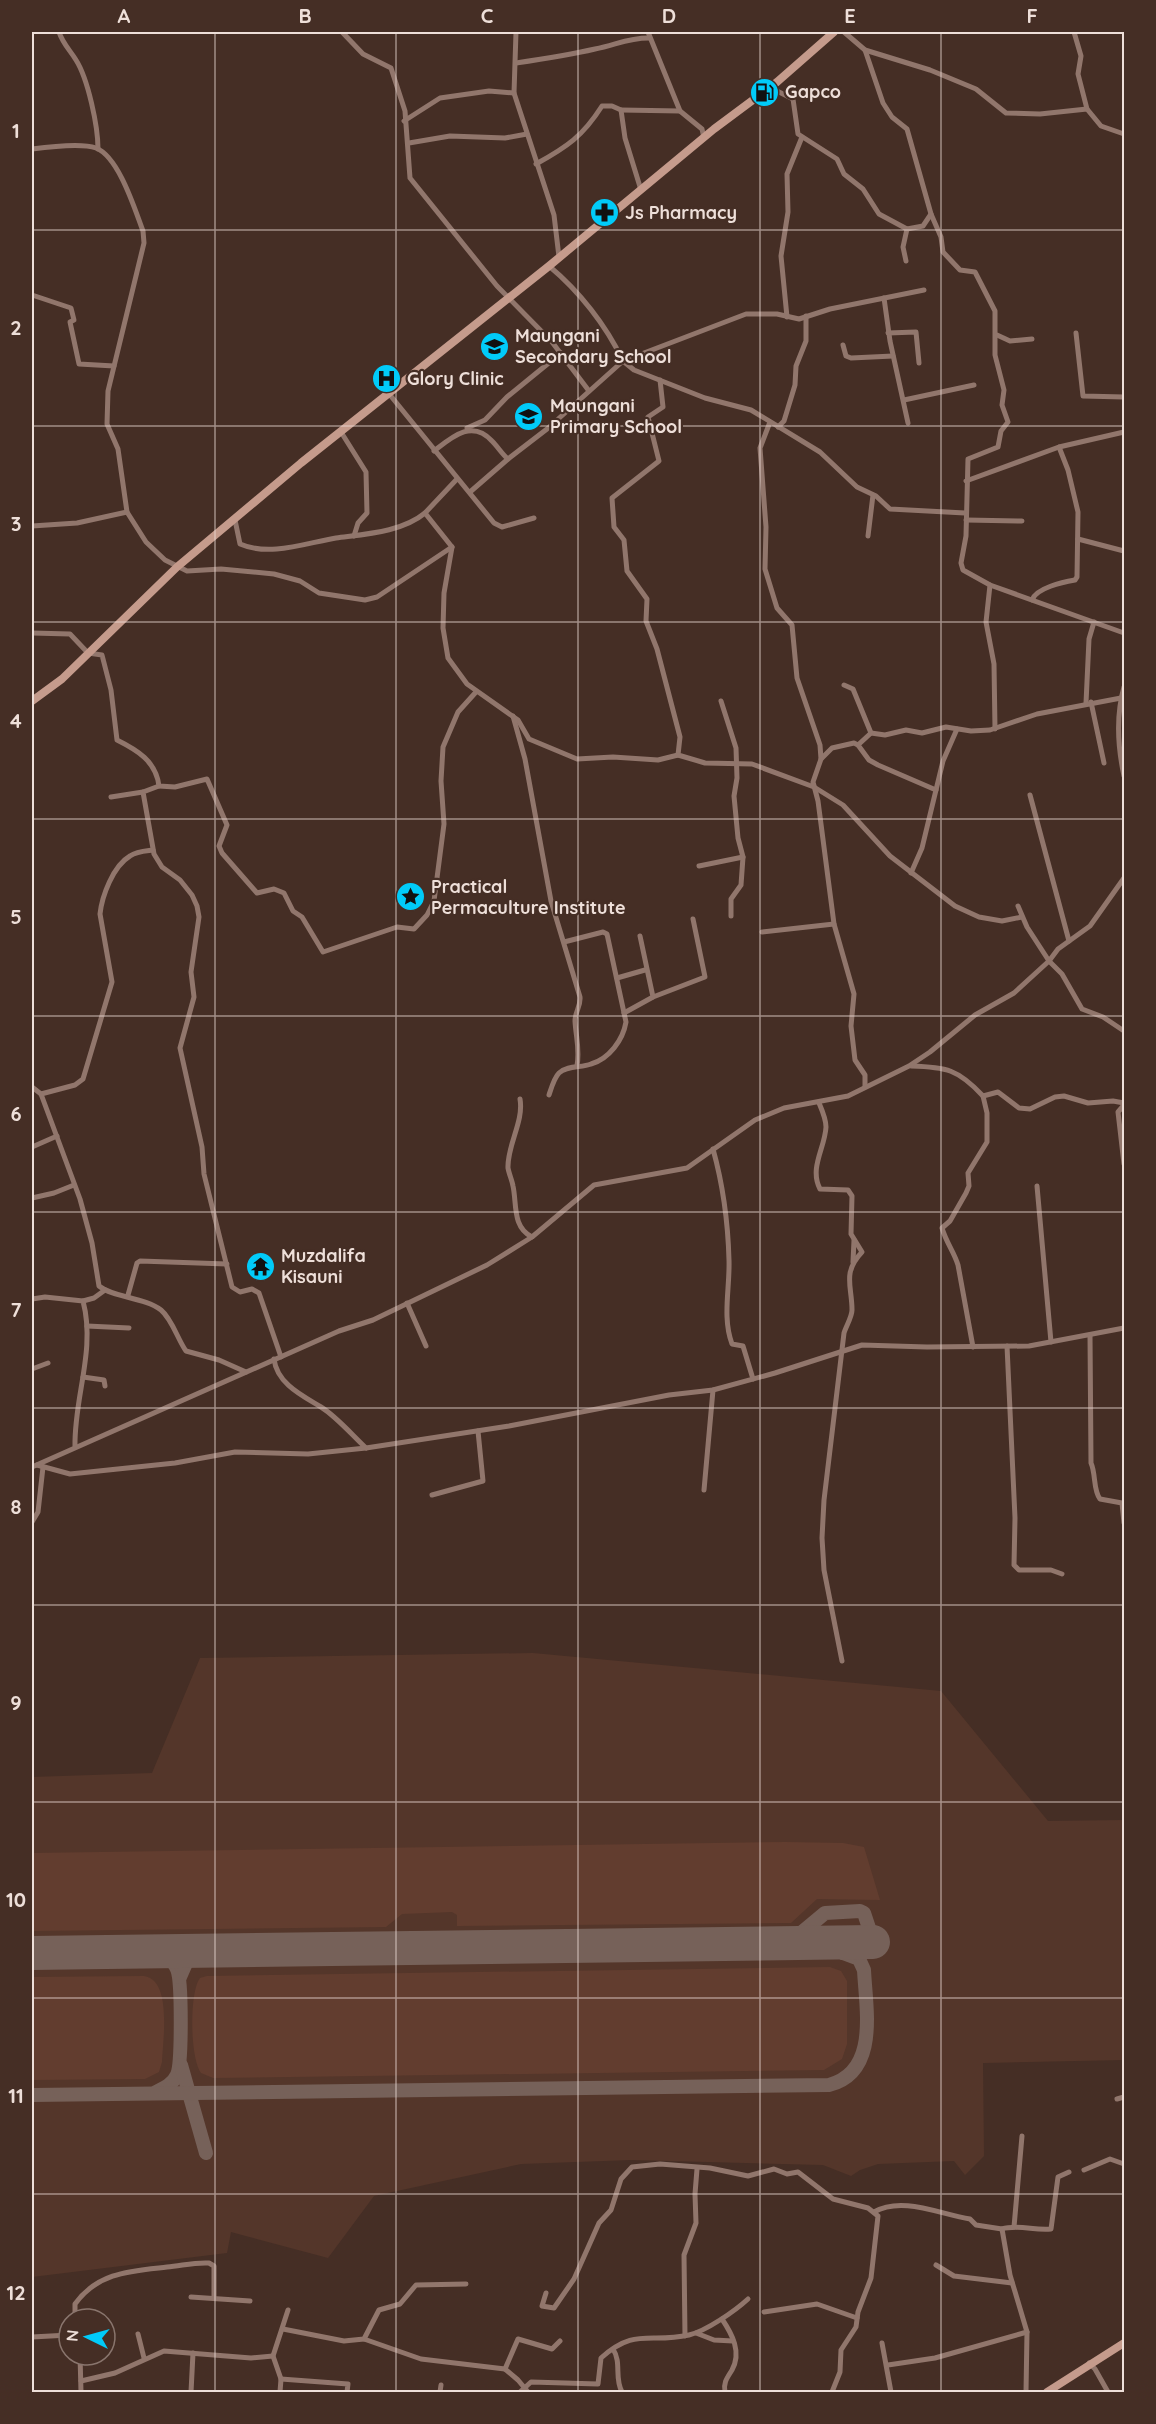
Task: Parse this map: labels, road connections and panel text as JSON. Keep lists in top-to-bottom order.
{
  "places": {
    "fuel station": ["Gapco"],
    "pharmacy": ["Js Pharmacy"],
    "school or university": ["Maungani Secondary School", "Maungani Primary School"],
    "hospital": ["Glory Clinic"],
    "place": ["Practical Permaculture Institute"],
    "temple": ["Muzdalifa Kisauni"]
  },
  "north": "left",
  "grid": {
    "columns": [
      "A",
      "B",
      "C",
      "D",
      "E",
      "F"
    ],
    "rows": [
      "1",
      "2",
      "3",
      "4",
      "5",
      "6",
      "7",
      "8",
      "9",
      "10",
      "11",
      "12"
    ]
  }
}
